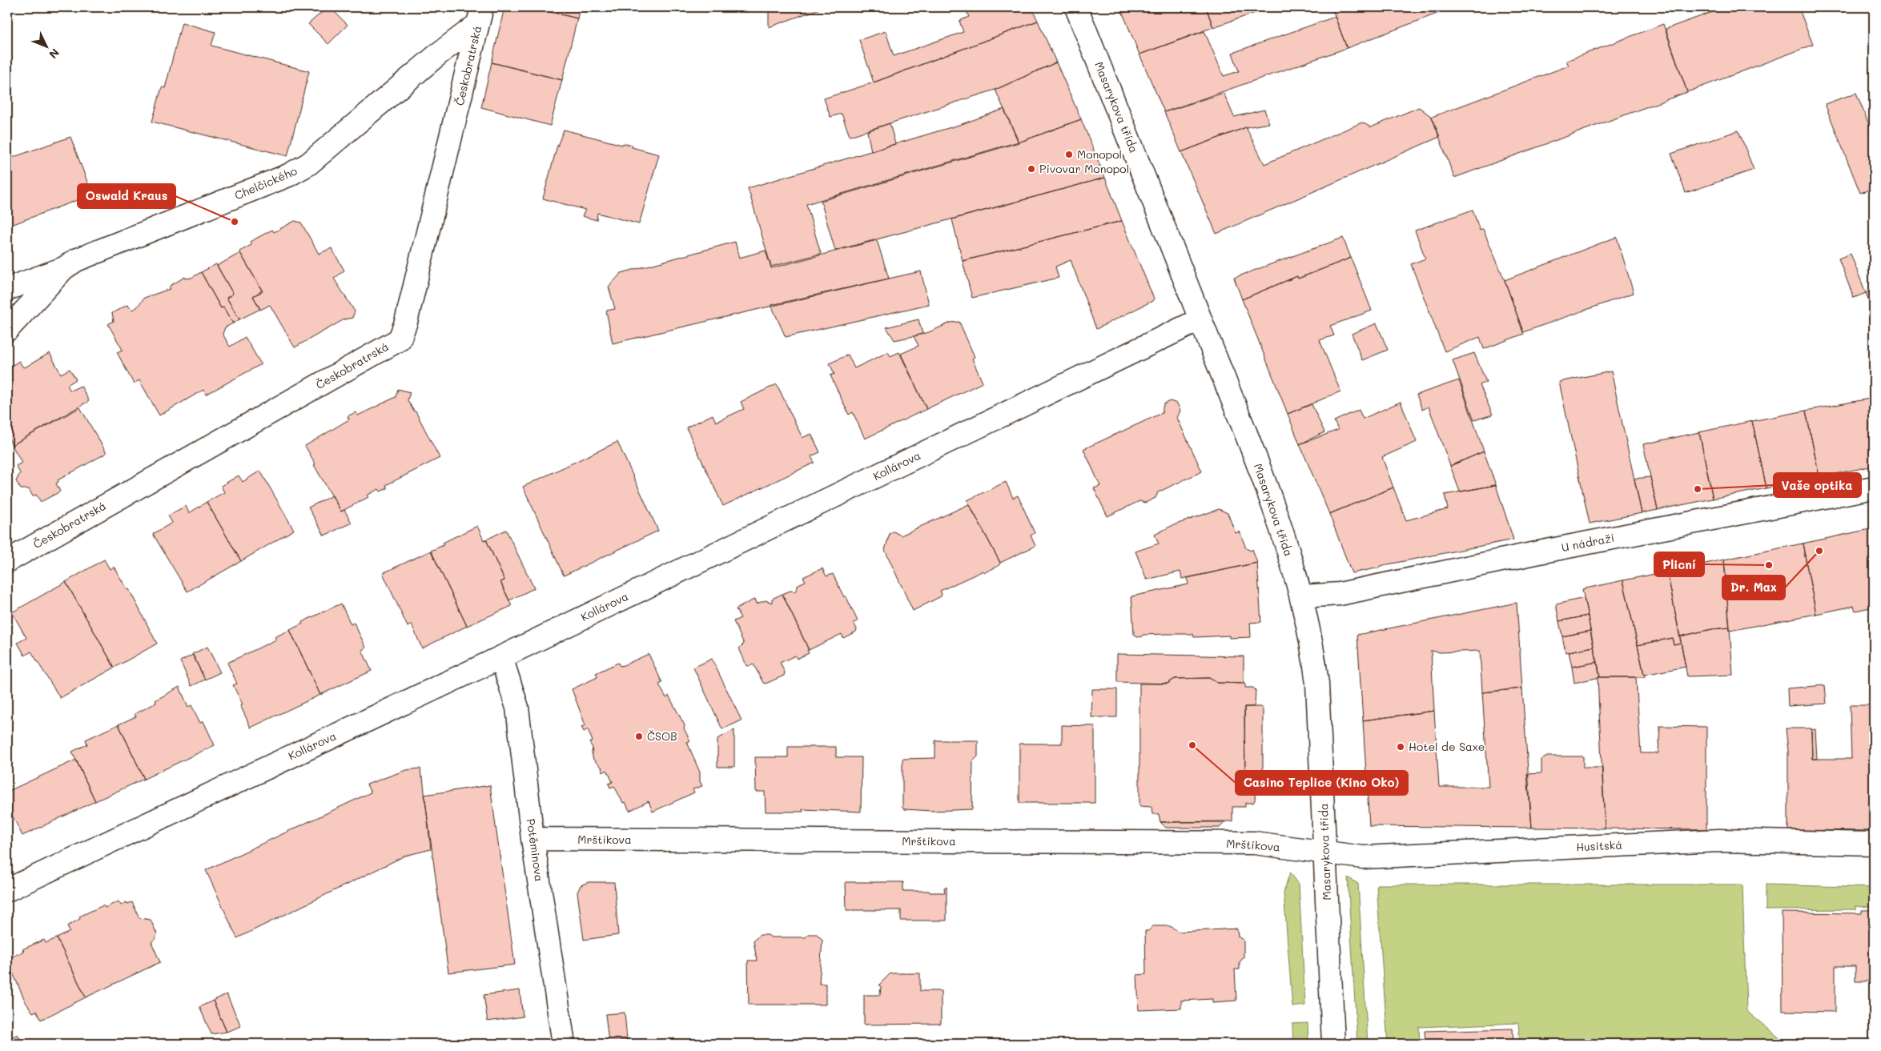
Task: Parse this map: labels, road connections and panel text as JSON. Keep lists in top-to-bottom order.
{
  "streets": {
    "street": [
      "Českobratrská",
      "Masarykova třída",
      "Chelčického",
      "Kollárova",
      "U nádraží",
      "Mrštíkova",
      "Husitská",
      "Potěminova"
    ]
  },
  "crossings": [
    ["Českobratrská", "Chelčického"],
    ["Masarykova třída", "Kollárova"],
    ["Masarykova třída", "U nádraží"],
    ["Masarykova třída", "Mrštíkova"],
    ["Masarykova třída", "Husitská"],
    ["Kollárova", "Potěminova"],
    ["Mrštíkova", "Husitská"],
    ["Mrštíkova", "Potěminova"]
  ],
  "places": [
    "Monopol",
    "Pivovar Monopol",
    "Oswald Kraus",
    "Vaše optika",
    "Dr. Max",
    "Plicní",
    "ČSOB",
    "Casino Teplice (Kino Oko)",
    "Hotel de Saxe"
  ],
  "north": "bottom right"
}
